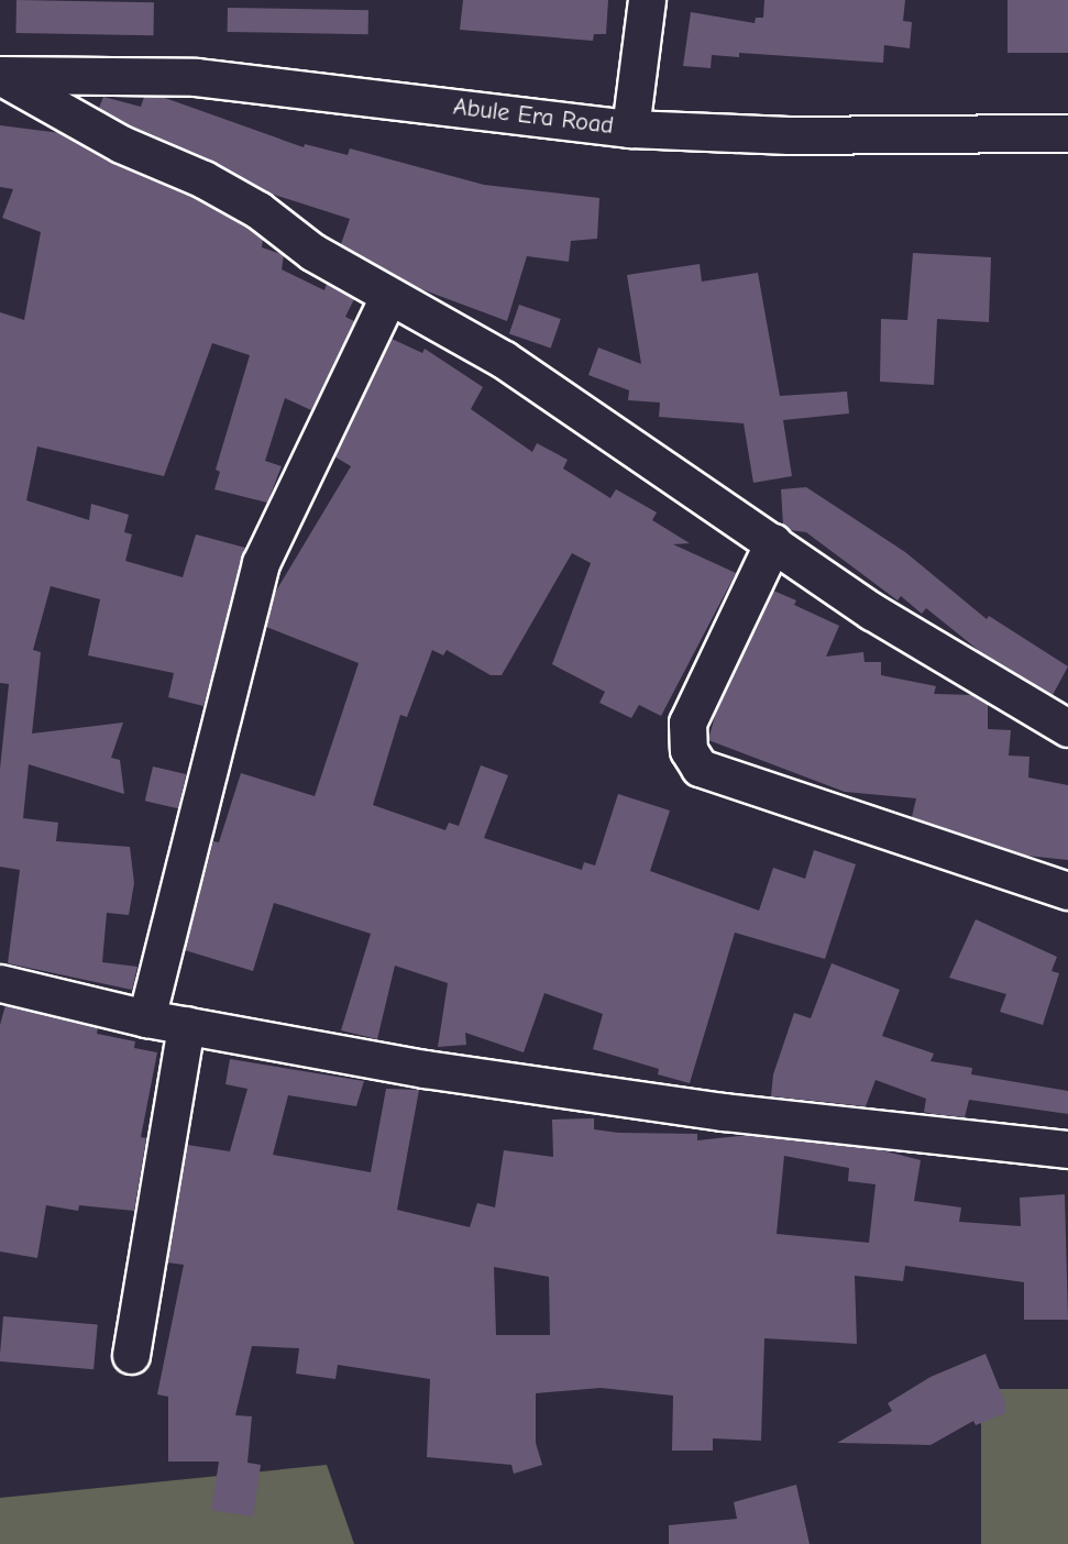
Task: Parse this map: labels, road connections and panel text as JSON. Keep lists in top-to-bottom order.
{
  "streets": {
    "street": ["Abule Era Road"]
  }
}
